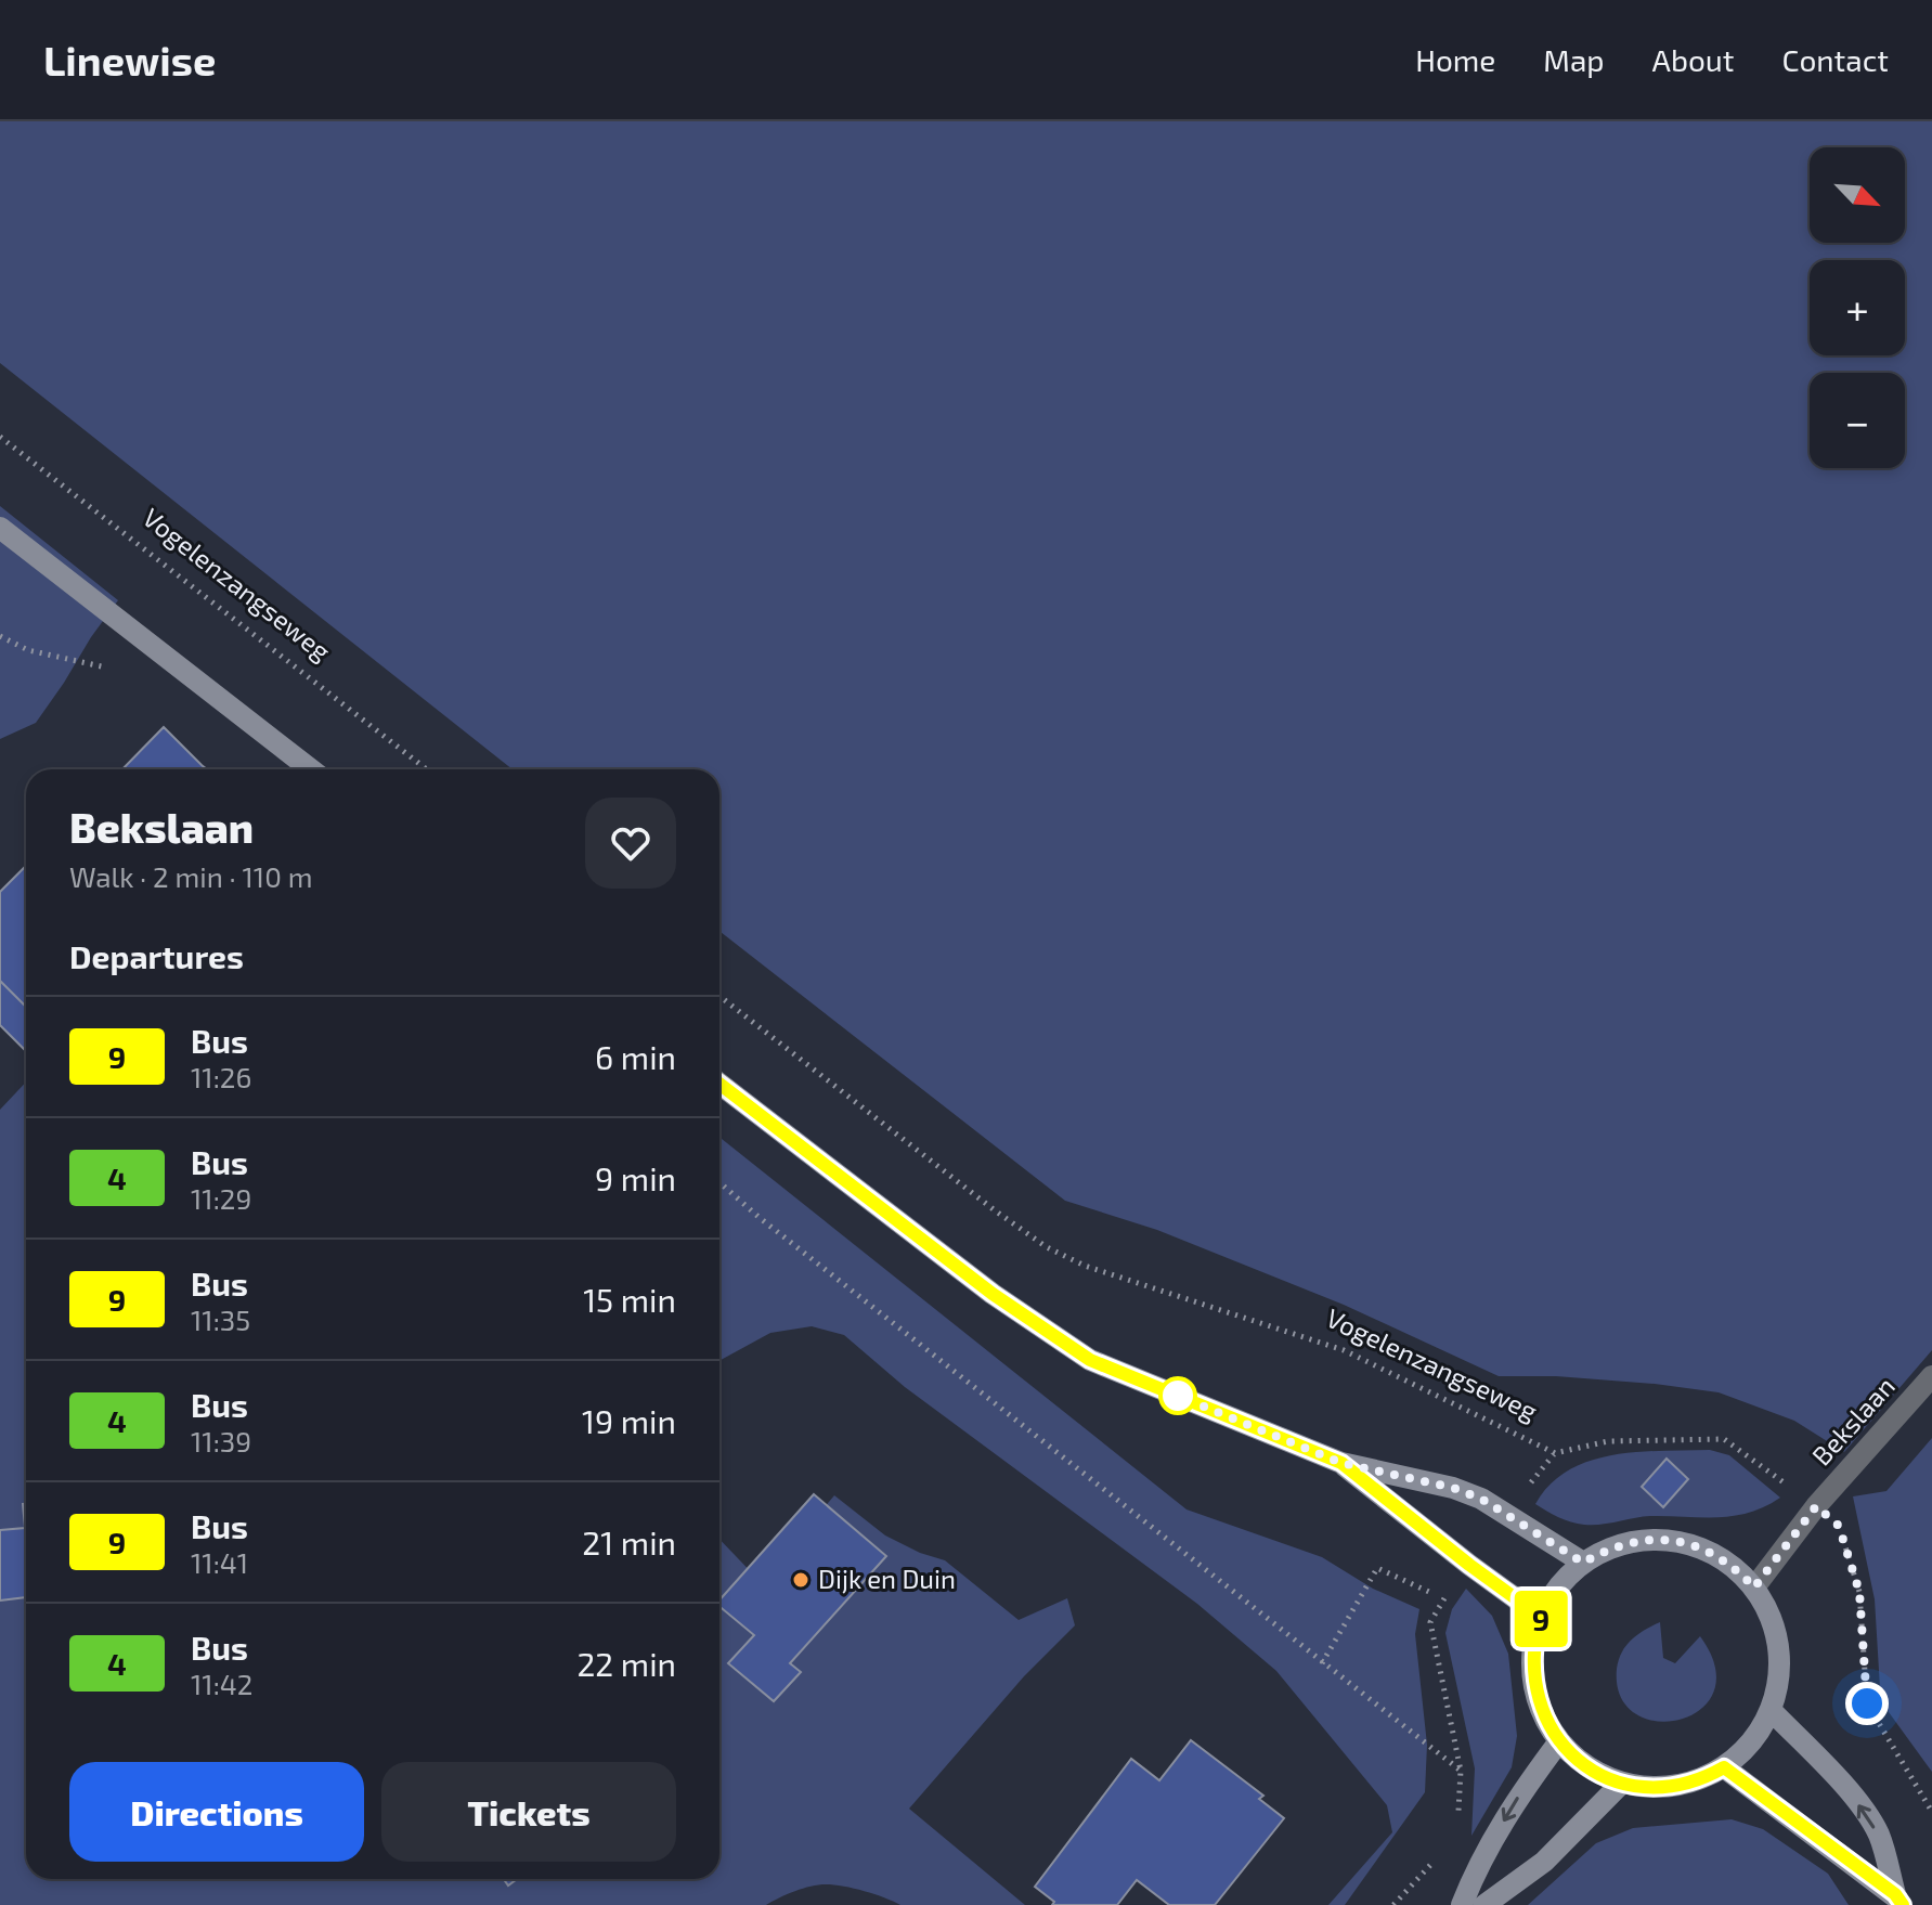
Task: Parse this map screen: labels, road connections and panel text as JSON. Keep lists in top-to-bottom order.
{
  "streets": {
    "street": ["Bekslaan"],
    "path": ["Vogelenzangseweg"]
  },
  "crossings": [
    ["Vogelenzangseweg", "Bekslaan"]
  ],
  "places": ["Dijk en Duin"],
  "lines": ["bus line 9"],
  "north": "bottom right",
  "page": {
    "header": "Linewise",
    "nav": [
      "Home",
      "Map",
      "About",
      "Contact"
    ],
    "on_map": "9",
    "map_buttons": ["+", "−"],
    "heading": [
      ["Bekslaan", "Walk · 2 min · 110 m"],
      "Departures"
    ],
    "list": [
      {
        "mark": "9",
        "name": "Bus",
        "note": "11:26",
        "value": "6 min"
      },
      {
        "mark": "4",
        "name": "Bus",
        "note": "11:29",
        "value": "9 min"
      },
      {
        "mark": "9",
        "name": "Bus",
        "note": "11:35",
        "value": "15 min"
      },
      {
        "mark": "4",
        "name": "Bus",
        "note": "11:39",
        "value": "19 min"
      },
      {
        "mark": "9",
        "name": "Bus",
        "note": "11:41",
        "value": "21 min"
      },
      {
        "mark": "4",
        "name": "Bus",
        "note": "11:42",
        "value": "22 min"
      }
    ],
    "buttons": ["Directions", "Tickets"]
  }
}
